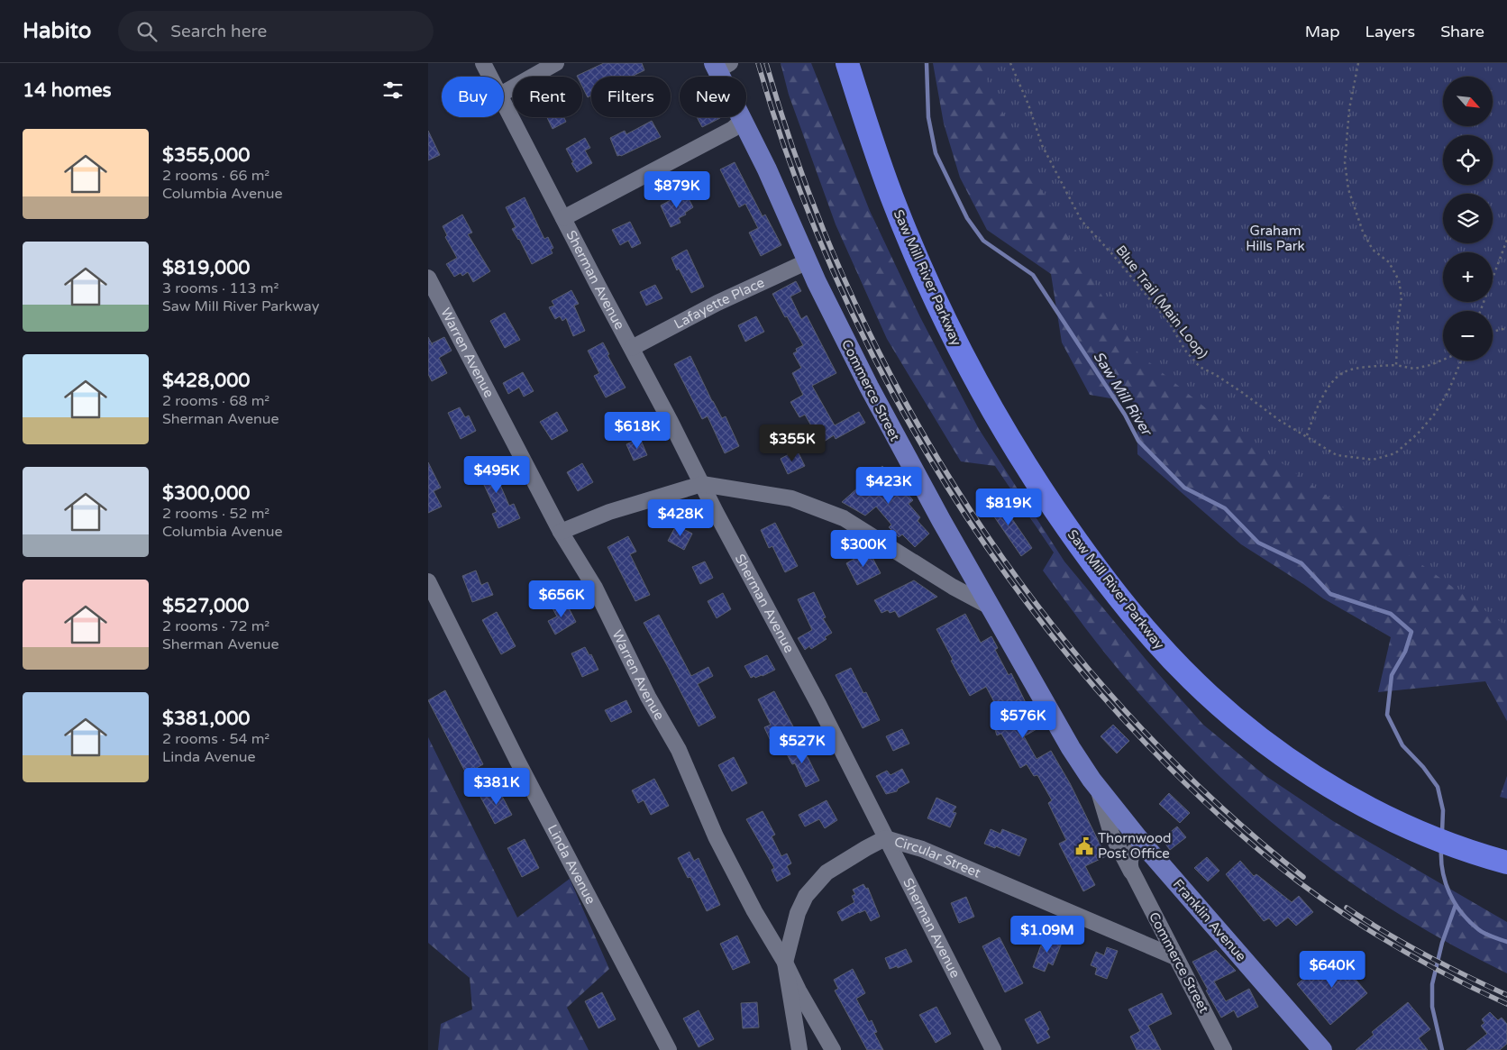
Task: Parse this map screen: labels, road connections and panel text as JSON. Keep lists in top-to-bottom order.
{
  "streets": {
    "highway": ["Saw Mill River Parkway"],
    "main road": ["Commerce Street", "Franklin Avenue"],
    "street": [
      "Sherman Avenue",
      "Lafayette Place",
      "Warren Avenue",
      "Circular Street",
      "Linda Avenue"
    ],
    "path": ["Blue Trail (Main Loop)"]
  },
  "crossings": [
    ["Sherman Avenue", "Lafayette Place"],
    ["Sherman Avenue", "Circular Street"],
    ["Lafayette Place", "Commerce Street"],
    ["Warren Avenue", "Circular Street"],
    ["Commerce Street", "Circular Street"],
    ["Commerce Street", "Franklin Avenue"]
  ],
  "water": ["Saw Mill River"],
  "parks": ["Graham Hills Park"],
  "places": {
    "public building": ["Thornwood Post Office"]
  },
  "north": "bottom right",
  "page": {
    "header": "Habito",
    "search": "Search here",
    "nav": ["Map", "Layers", "Share"],
    "heading": "14 homes",
    "map_buttons": ["+", "−"],
    "chip": [
      "Buy",
      "Rent",
      "Filters",
      "New"
    ],
    "list": [
      {
        "name": "$355,000",
        "note": "2 rooms · 66 m² · Columbia Avenue"
      },
      {
        "name": "$819,000",
        "note": "3 rooms · 113 m² · Saw Mill River Parkway"
      },
      {
        "name": "$428,000",
        "note": "2 rooms · 68 m² · Sherman Avenue"
      },
      {
        "name": "$300,000",
        "note": "2 rooms · 52 m² · Columbia Avenue"
      },
      {
        "name": "$527,000",
        "note": "2 rooms · 72 m² · Sherman Avenue"
      },
      {
        "name": "$381,000",
        "note": "2 rooms · 54 m² · Linda Avenue"
      }
    ],
    "price": [
      "$879K",
      "$618K",
      "$355K",
      "$495K",
      "$423K",
      "$819K",
      "$428K",
      "$300K",
      "$656K",
      "$576K",
      "$527K",
      "$381K",
      "$1.09M",
      "$640K"
    ]
  }
}
